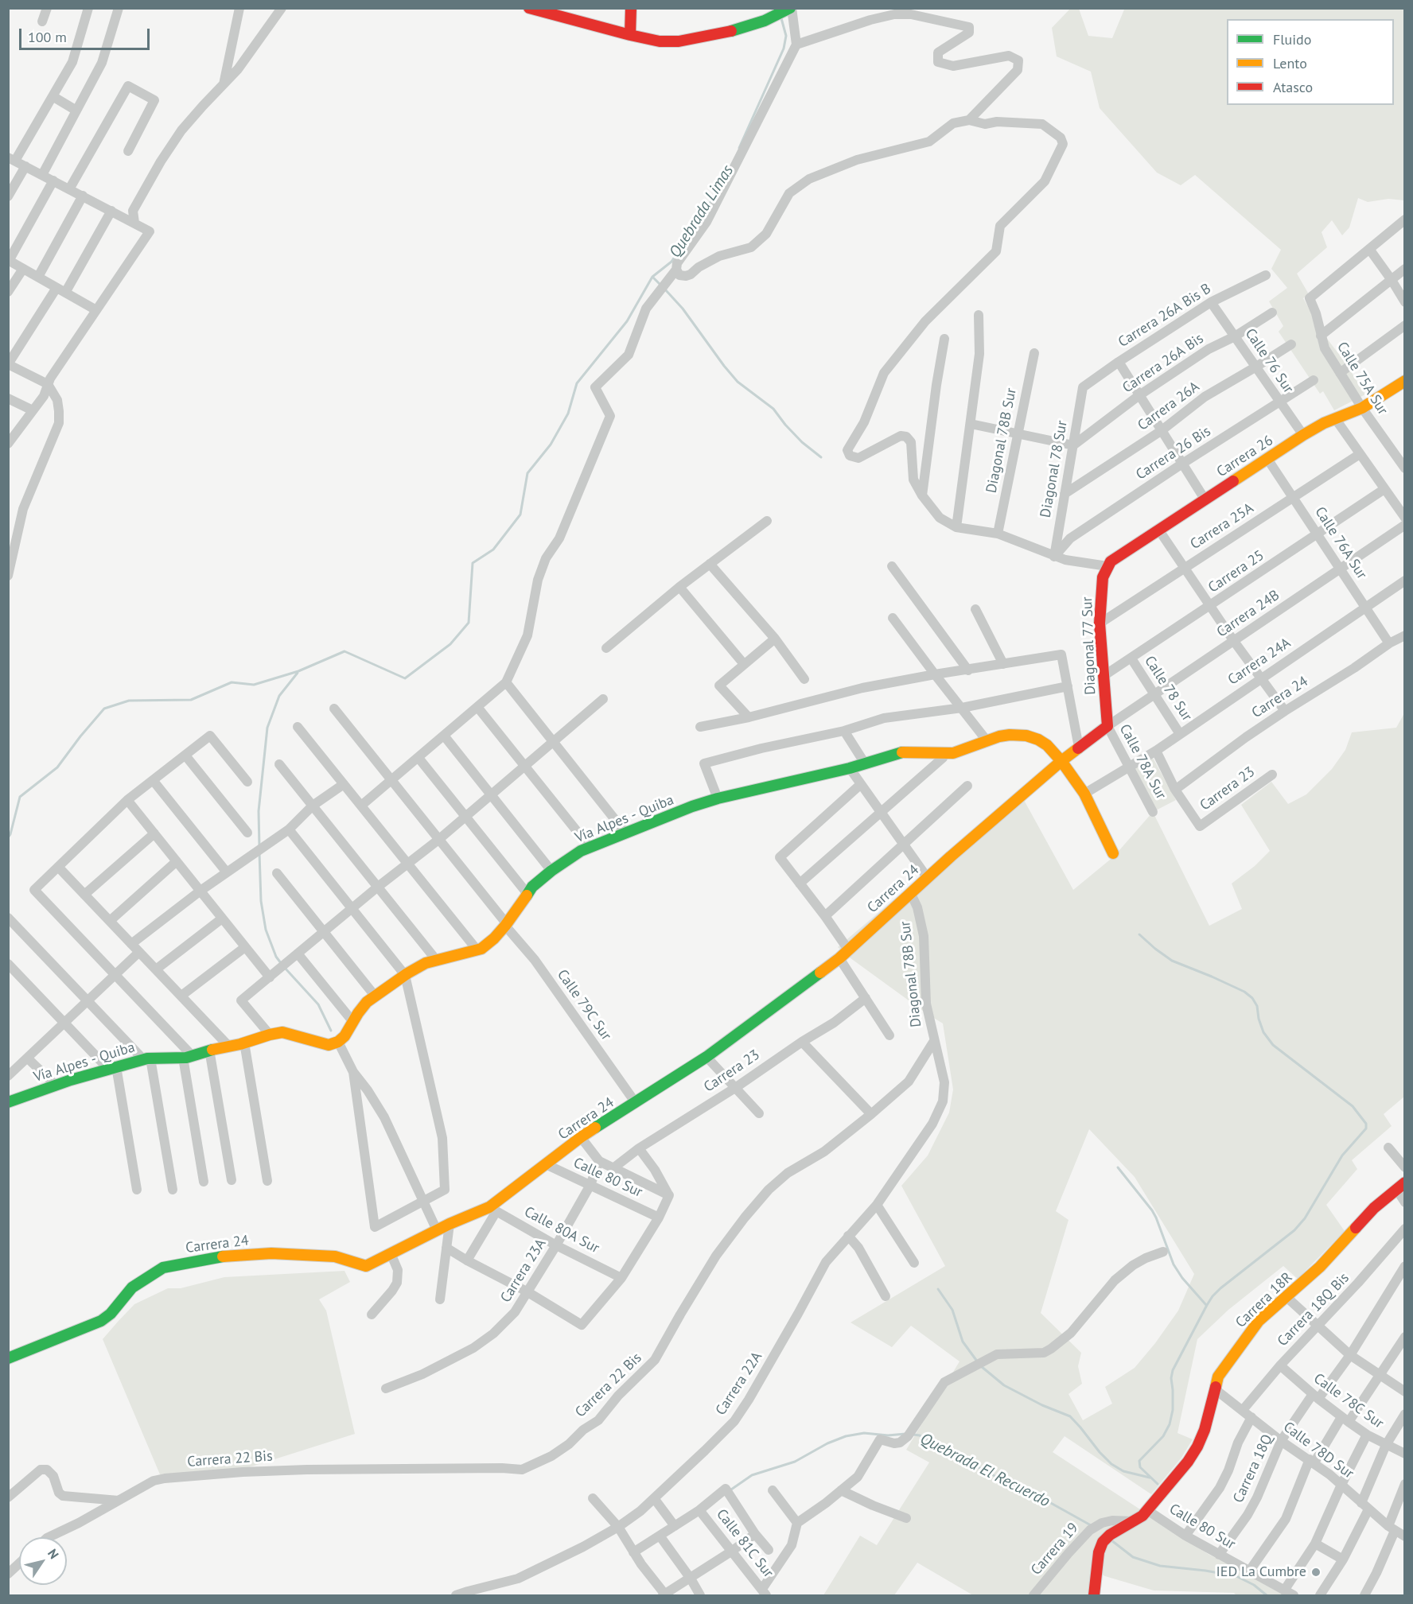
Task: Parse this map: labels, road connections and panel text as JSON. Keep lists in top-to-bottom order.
{
  "streets": {
    "street": [
      "Carrera 26A Bis B",
      "Calle 76 Sur",
      "Carrera 26A Bis",
      "Calle 75A Sur",
      "Carrera 26A",
      "Diagonal 78B Sur",
      "Carrera 26 Bis",
      "Carrera 26",
      "Diagonal 78 Sur",
      "Carrera 25A",
      "Calle 76A Sur",
      "Carrera 25",
      "Carrera 24B",
      "Diagonal 77 Sur",
      "Carrera 24A",
      "Calle 78 Sur",
      "Carrera 24",
      "Calle 78A Sur",
      "Carrera 23",
      "Vía Alpes - Quiba",
      "Calle 79C Sur",
      "Calle 80 Sur",
      "Calle 80A Sur",
      "Carrera 23A",
      "Carrera 18R",
      "Carrera 18Q Bis",
      "Carrera 22A",
      "Carrera 22 Bis",
      "Calle 78C Sur",
      "Calle 78D Sur",
      "Carrera 18Q",
      "Calle 81C Sur",
      "Carrera 19"
    ]
  },
  "crossings": [
    ["Carrera 26A Bis B", "Calle 76 Sur"],
    ["Carrera 26A Bis B", "Diagonal 78 Sur"],
    ["Calle 76 Sur", "Carrera 26A Bis"],
    ["Calle 76 Sur", "Carrera 26A"],
    ["Calle 76 Sur", "Carrera 26 Bis"],
    ["Calle 76 Sur", "Carrera 26"],
    ["Carrera 26A Bis", "Diagonal 78 Sur"],
    ["Calle 75A Sur", "Carrera 26"],
    ["Carrera 26A", "Diagonal 78 Sur"],
    ["Diagonal 78B Sur", "Carrera 24"],
    ["Diagonal 78B Sur", "Carrera 22A"],
    ["Diagonal 78B Sur", "Carrera 22 Bis"],
    ["Carrera 26 Bis", "Diagonal 78 Sur"],
    ["Carrera 26", "Calle 76A Sur"],
    ["Carrera 26", "Diagonal 77 Sur"],
    ["Carrera 25A", "Calle 76A Sur"],
    ["Carrera 25A", "Diagonal 77 Sur"],
    ["Calle 76A Sur", "Carrera 25"],
    ["Calle 76A Sur", "Carrera 24B"],
    ["Calle 76A Sur", "Carrera 24A"],
    ["Calle 76A Sur", "Carrera 24"],
    ["Carrera 25", "Diagonal 77 Sur"],
    ["Carrera 25", "Calle 78 Sur"],
    ["Carrera 24B", "Diagonal 77 Sur"],
    ["Carrera 24B", "Calle 78 Sur"],
    ["Carrera 24B", "Carrera 24"],
    ["Carrera 24B", "Calle 78A Sur"],
    ["Diagonal 77 Sur", "Carrera 24"],
    ["Diagonal 77 Sur", "Calle 78A Sur"],
    ["Carrera 24A", "Calle 78 Sur"],
    ["Carrera 24A", "Calle 78A Sur"],
    ["Carrera 24", "Calle 78A Sur"],
    ["Carrera 24", "Vía Alpes - Quiba"],
    ["Carrera 24", "Calle 79C Sur"],
    ["Carrera 24", "Calle 80 Sur"],
    ["Carrera 24", "Calle 80A Sur"],
    ["Calle 78A Sur", "Carrera 23"],
    ["Vía Alpes - Quiba", "Calle 79C Sur"],
    ["Calle 80 Sur", "Carrera 23A"],
    ["Calle 80 Sur", "Carrera 18R"],
    ["Calle 80 Sur", "Carrera 18Q"],
    ["Calle 80A Sur", "Carrera 23A"],
    ["Carrera 18R", "Calle 78D Sur"],
    ["Carrera 18R", "Carrera 19"],
    ["Carrera 18Q Bis", "Calle 78C Sur"],
    ["Carrera 18Q Bis", "Calle 78D Sur"],
    ["Calle 78C Sur", "Carrera 18Q"],
    ["Calle 78D Sur", "Carrera 18Q"]
  ],
  "water": ["Quebrada Limas", "Quebrada El Recuerdo"],
  "places": ["IED La Cumbre"],
  "legend": ["Fluido", "Lento", "Atasco"],
  "scale_bar": "100 m",
  "north": "top right"
}
